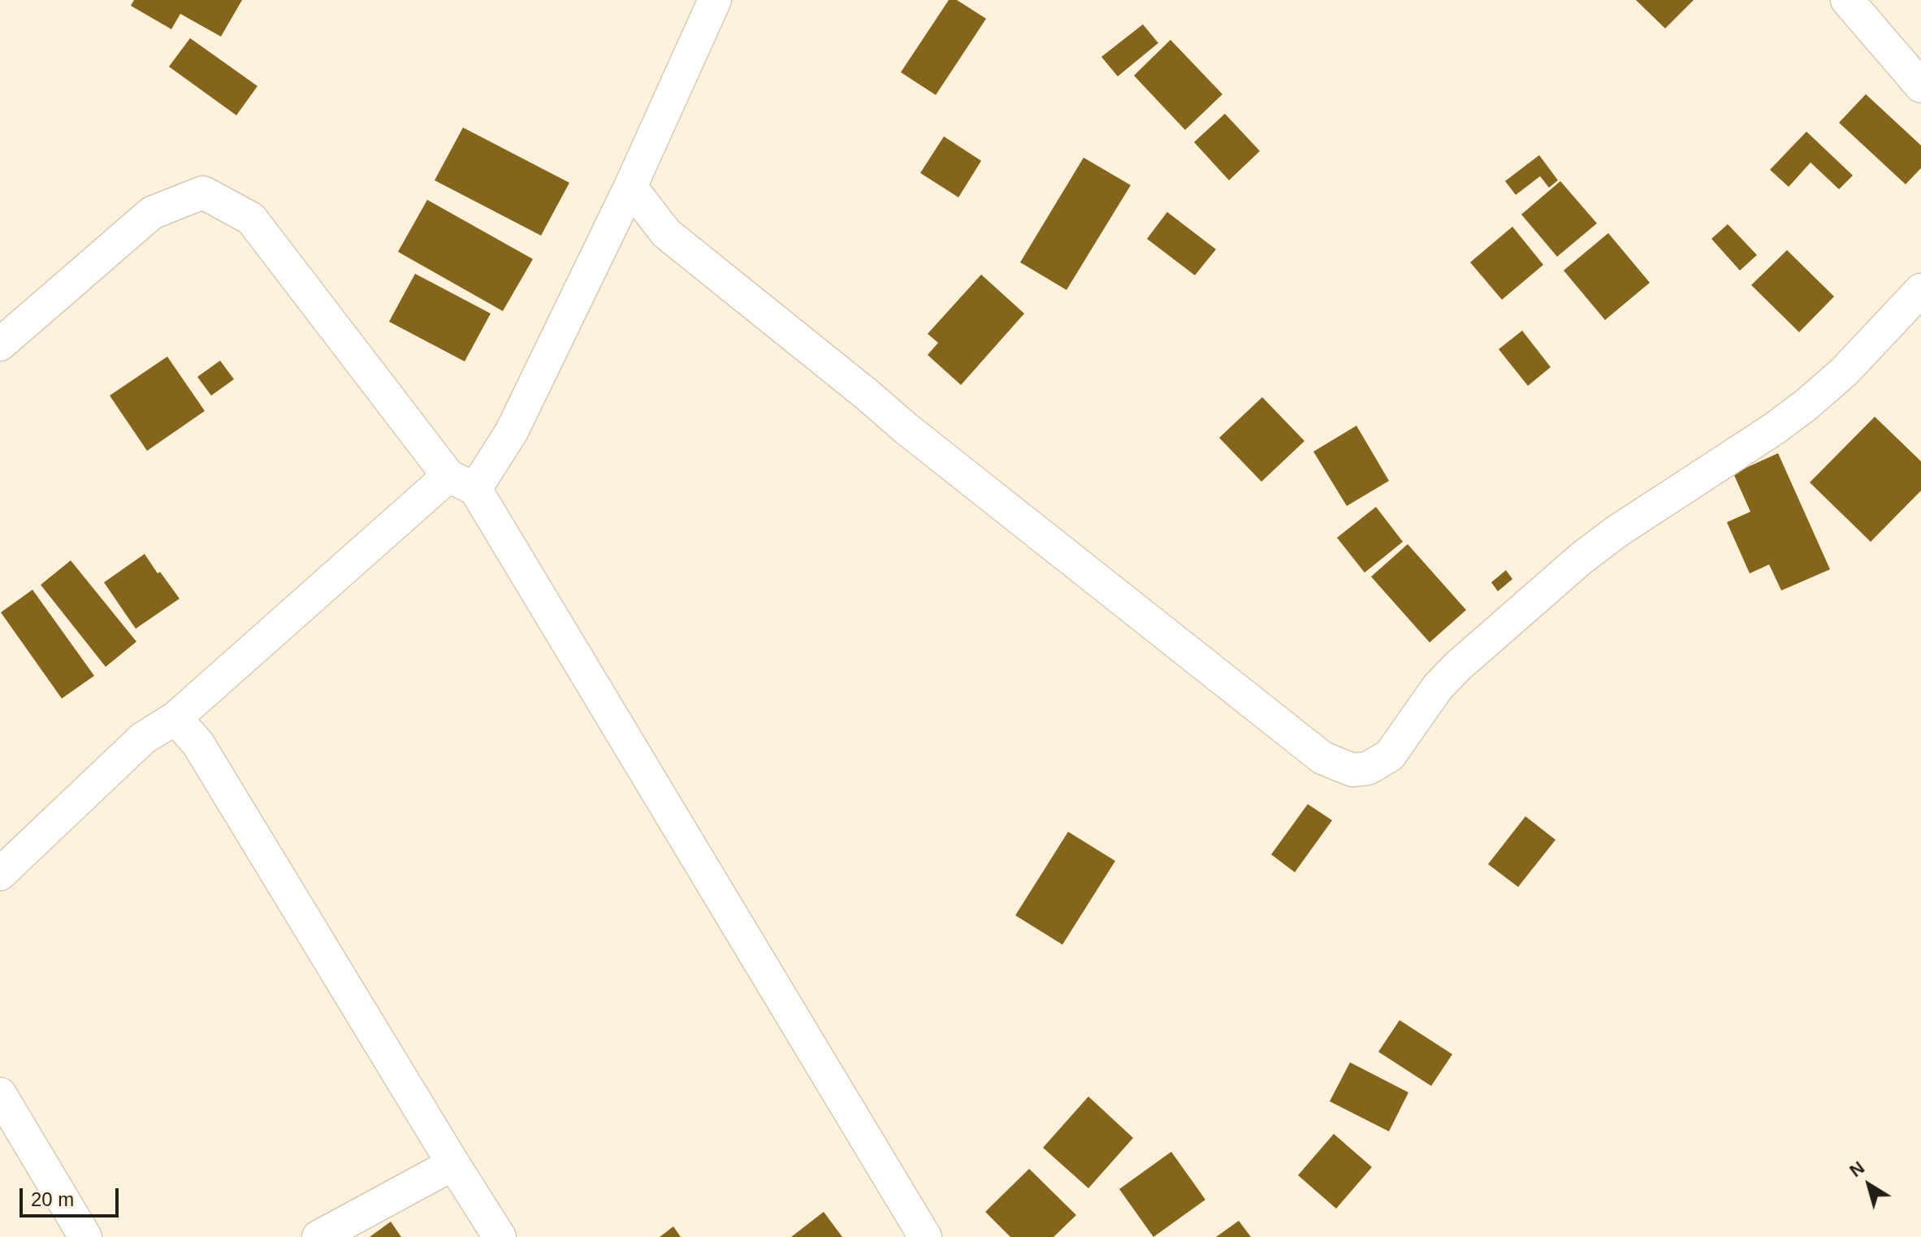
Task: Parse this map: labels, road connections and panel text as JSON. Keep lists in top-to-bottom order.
{
  "scale_bar": "20 m",
  "north": "top left"
}
